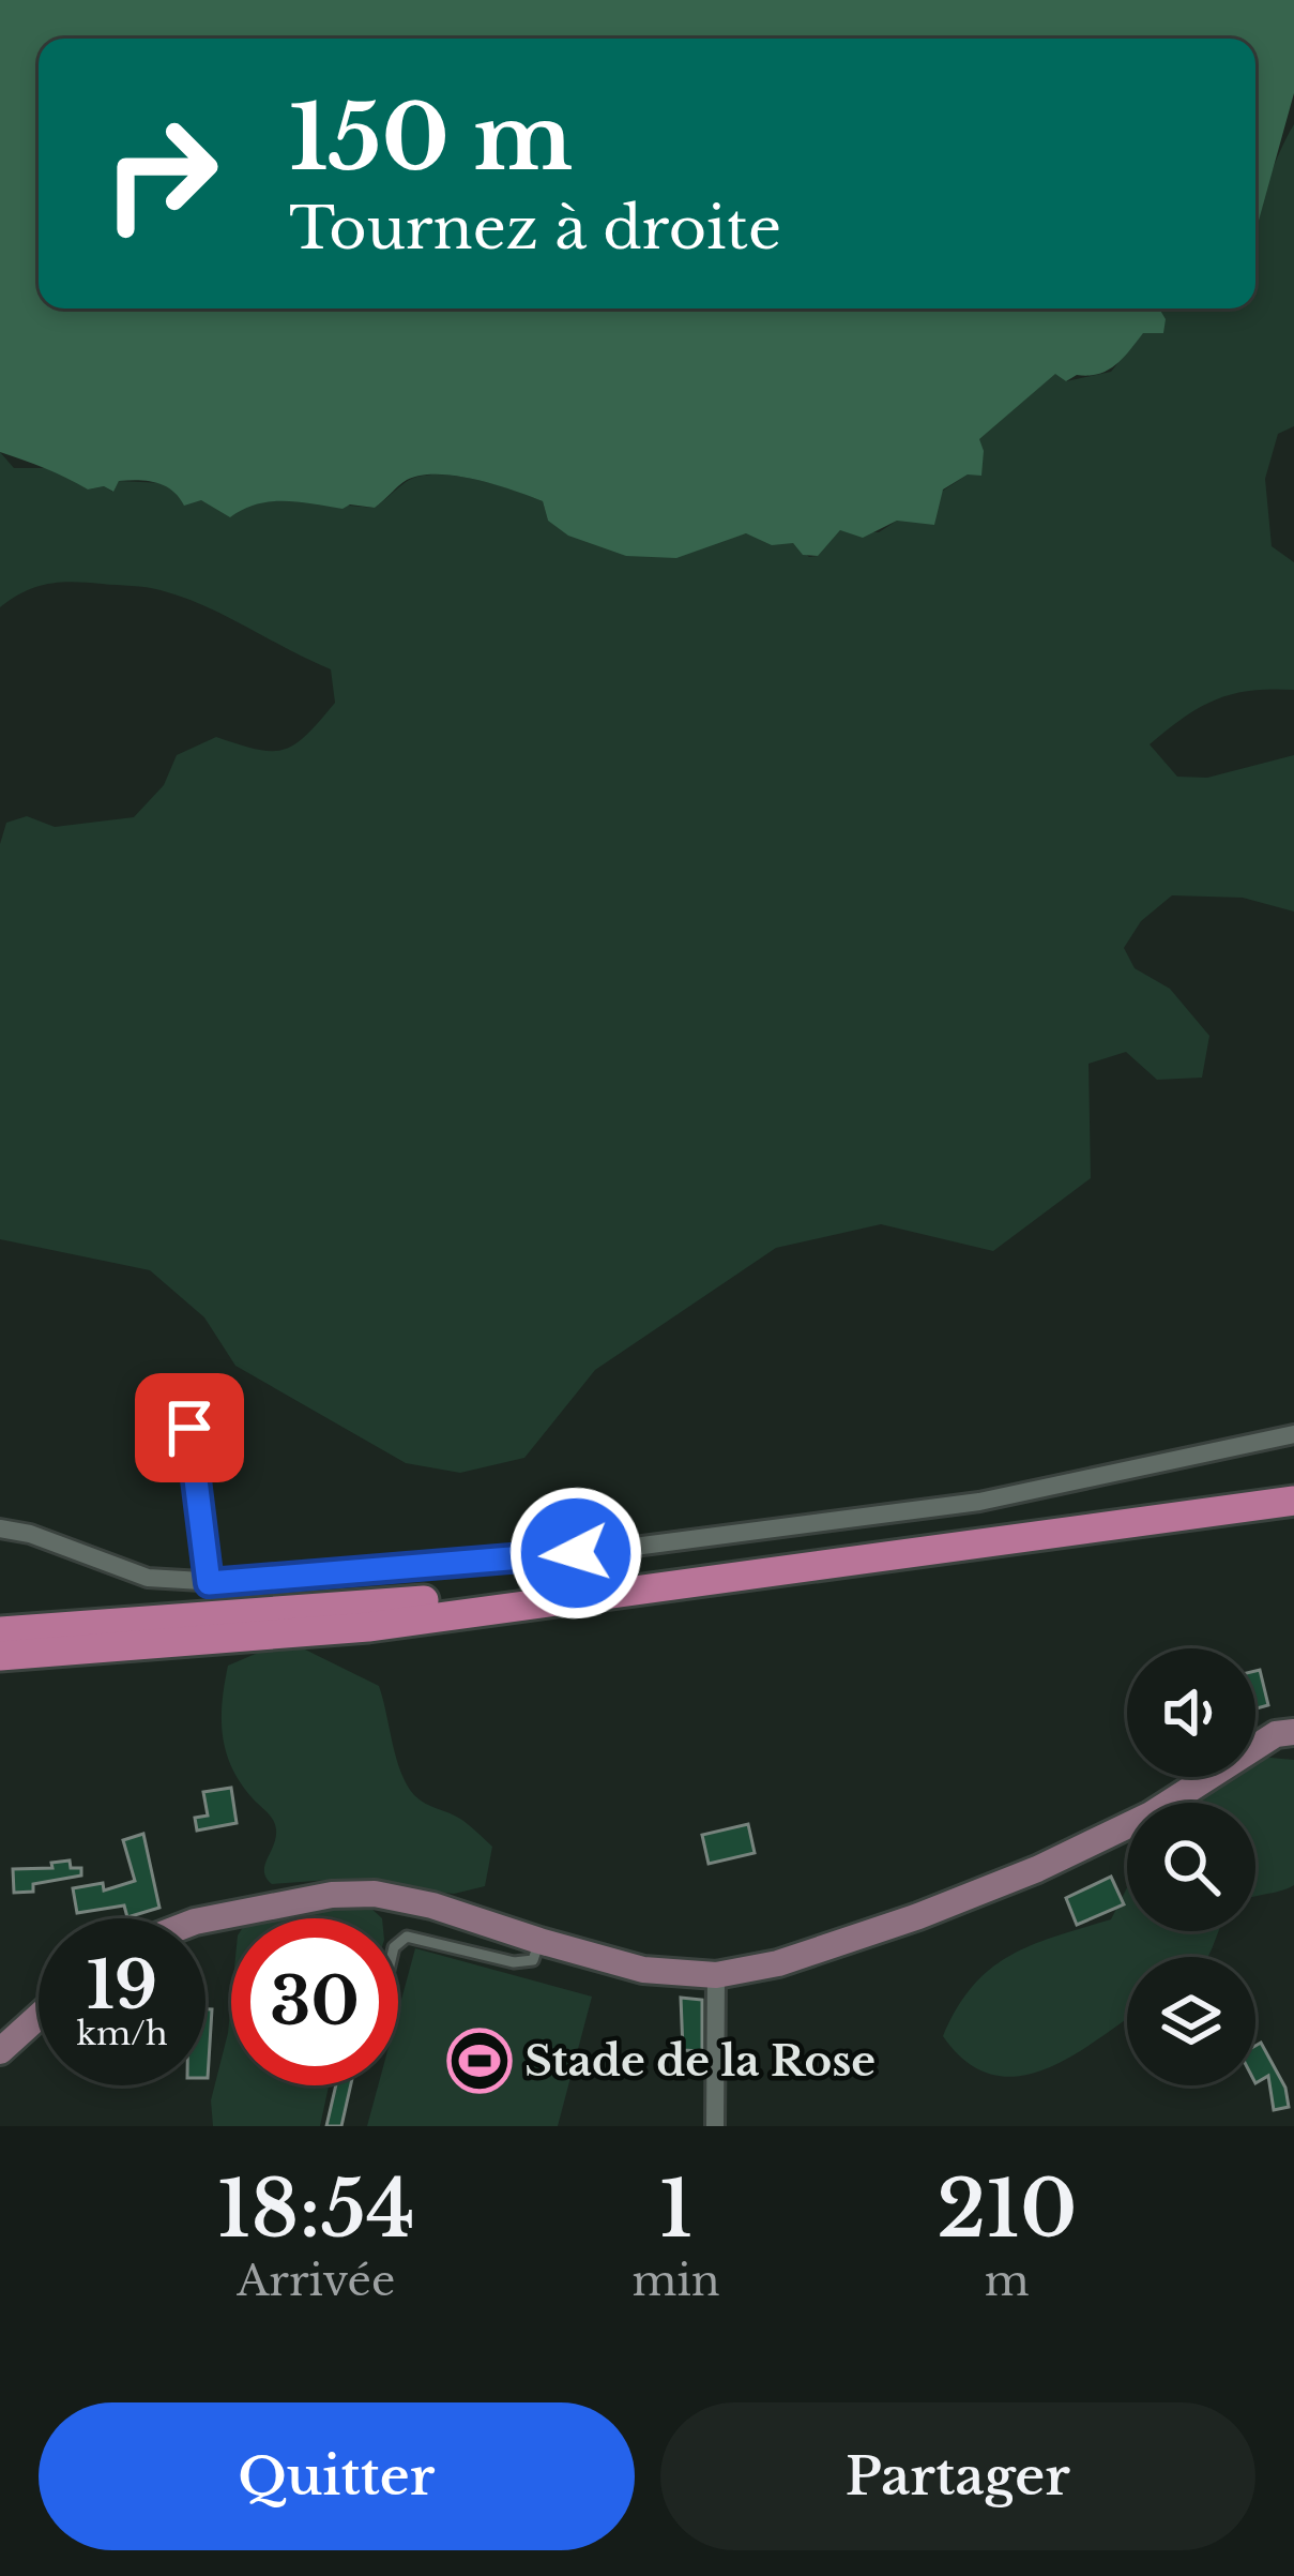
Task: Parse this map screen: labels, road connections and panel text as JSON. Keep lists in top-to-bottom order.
{
  "places": {
    "sports": ["Stade de la Rose"]
  },
  "page": {
    "turn": ["150 m", "Tournez à droite"],
    "speed": "19 km/h",
    "limit": "30",
    "eta": [
      "18:54",
      "Arrivée",
      "1",
      "min",
      "210",
      "m"
    ],
    "buttons": ["Quitter", "Partager"]
  }
}
